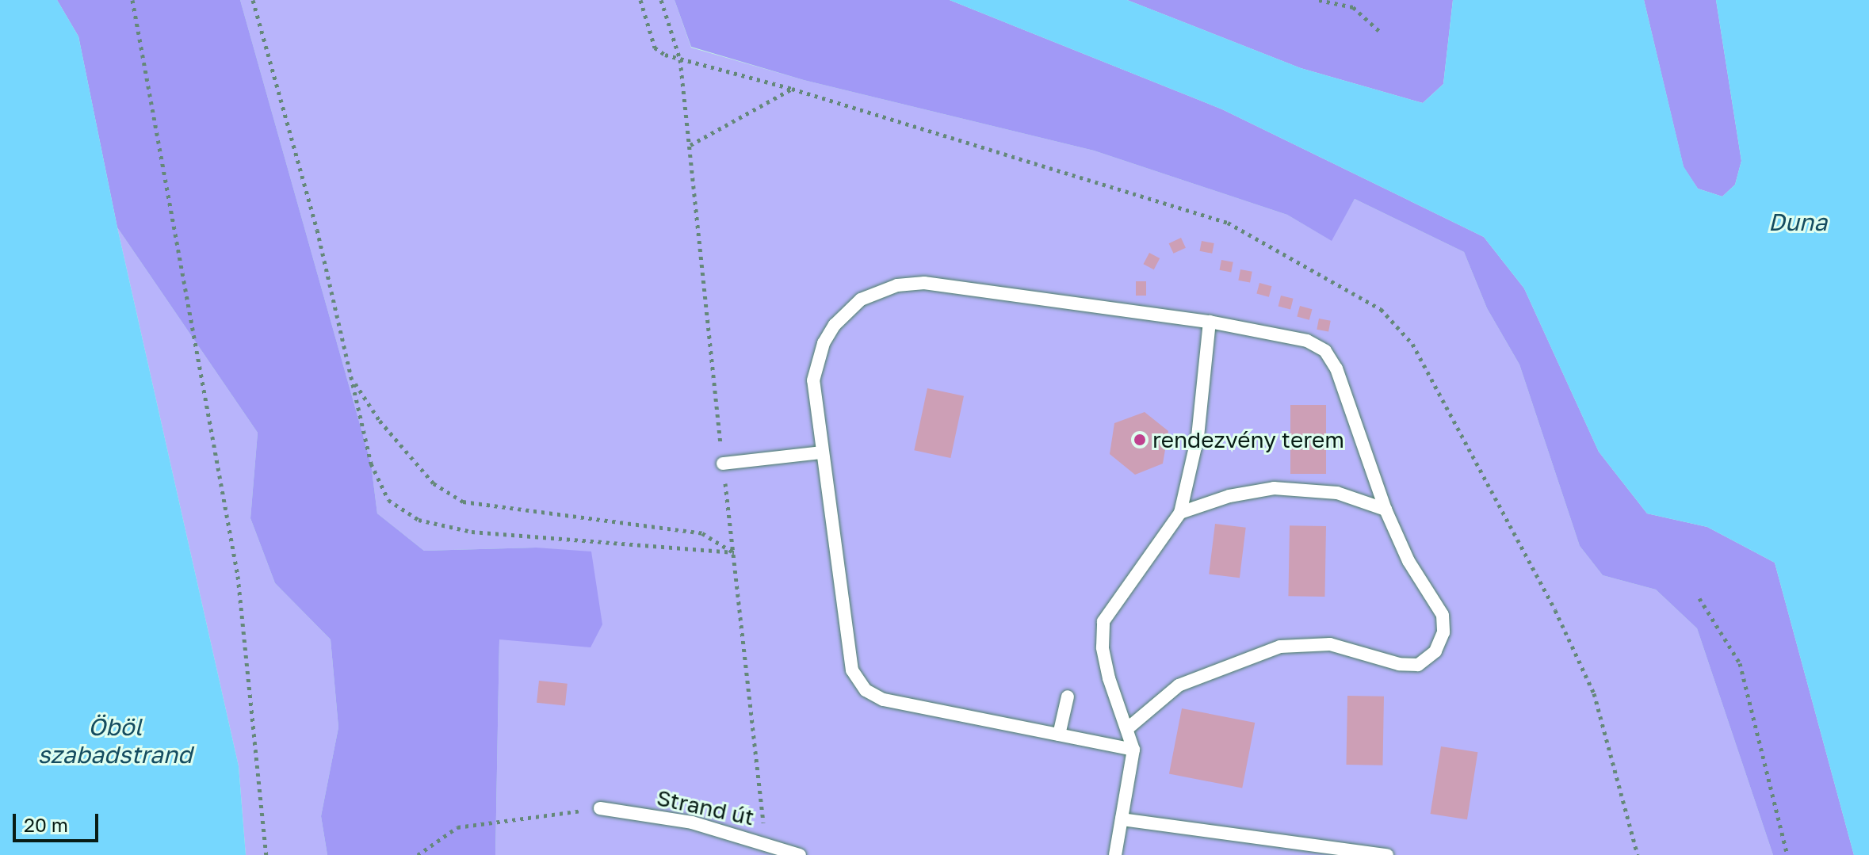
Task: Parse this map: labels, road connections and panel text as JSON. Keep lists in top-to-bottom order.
{
  "streets": {
    "lane": ["Strand út"]
  },
  "water": ["Duna", "Öböl szabadstrand"],
  "places": ["rendezvény terem"],
  "scale_bar": "20 m"
}
